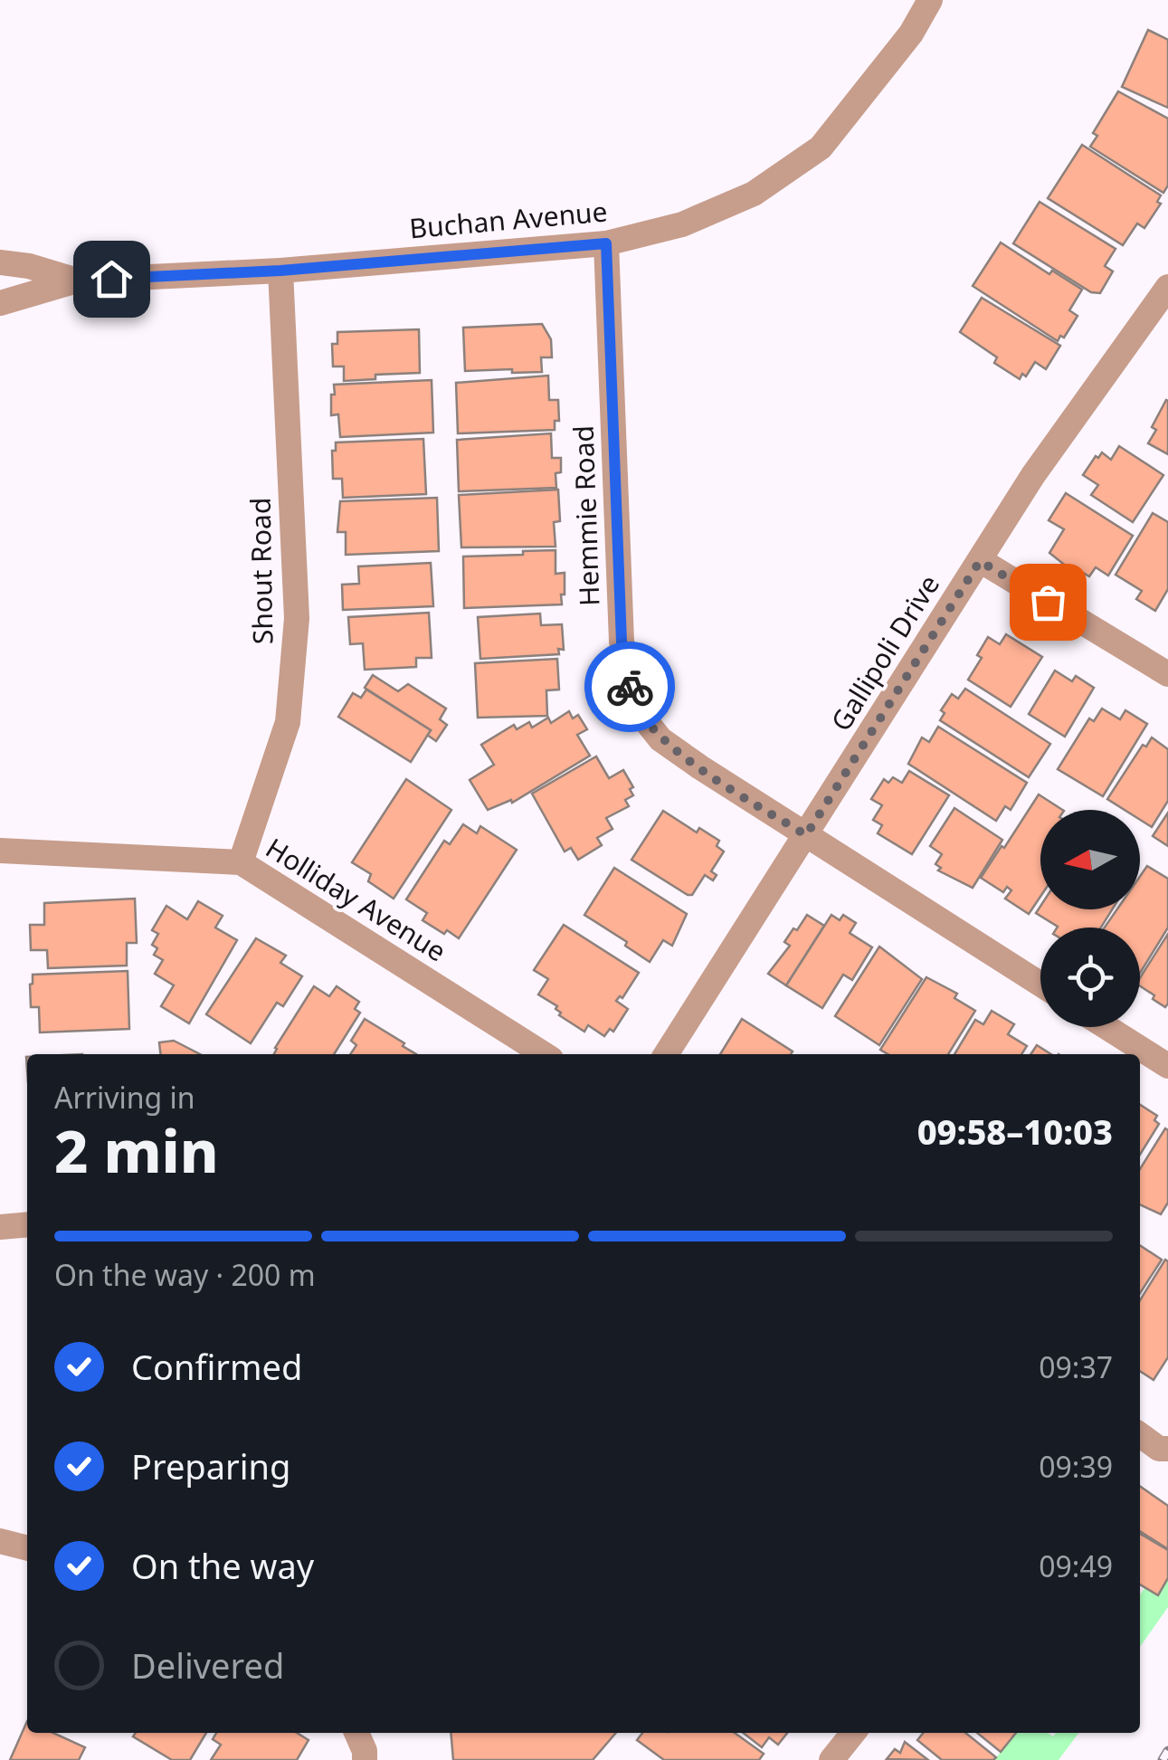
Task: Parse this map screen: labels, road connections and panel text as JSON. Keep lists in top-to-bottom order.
{
  "streets": {
    "street": [
      "Buchan Avenue",
      "Hemmie Road",
      "Shout Road",
      "Gallipoli Drive",
      "Holliday Avenue"
    ]
  },
  "crossings": [
    ["Buchan Avenue", "Hemmie Road"],
    ["Buchan Avenue", "Shout Road"],
    ["Hemmie Road", "Gallipoli Drive"],
    ["Shout Road", "Holliday Avenue"]
  ],
  "north": "left",
  "page": {
    "heading": ["2 min", "Arriving in", "09:58–10:03"],
    "bar": "On the way · 200 m",
    "list": [
      ["Confirmed", "09:37"],
      ["Preparing", "09:39"],
      ["On the way", "09:49"],
      "Delivered"
    ]
  }
}
